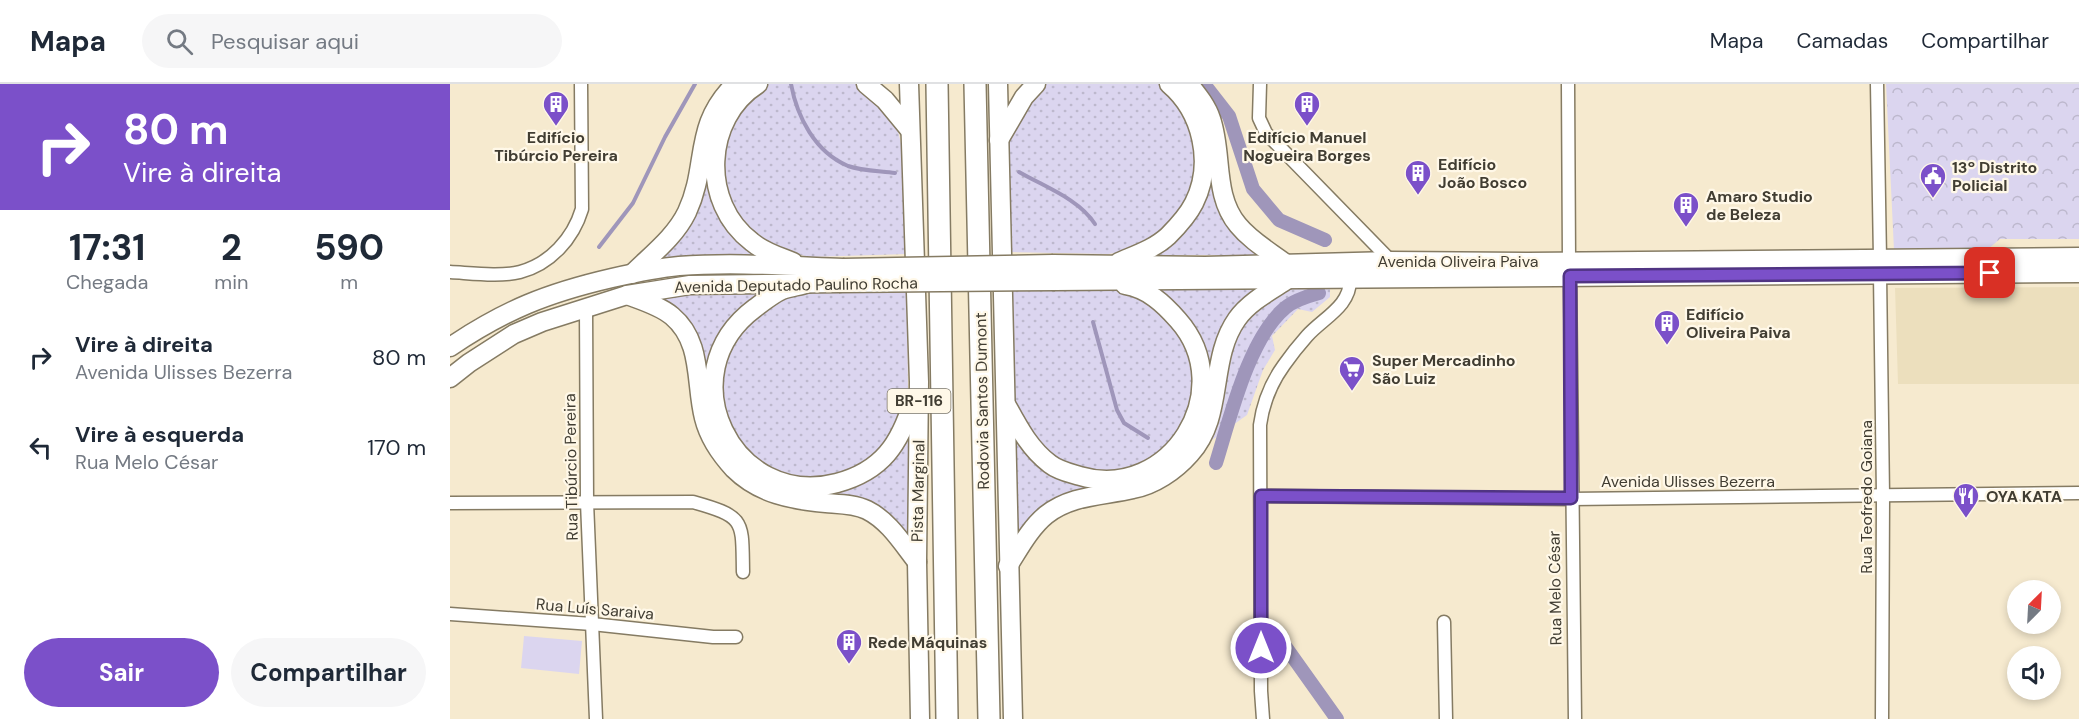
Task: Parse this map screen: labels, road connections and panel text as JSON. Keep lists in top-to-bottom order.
{
  "streets": {
    "highway": ["BR-116", "Rodovia Santos Dumont"],
    "main road": ["Avenida Oliveira Paiva", "Avenida Deputado Paulino Rocha", "Pista Marginal"],
    "street": [
      "Rua Tibúrcio Pereira",
      "Avenida Ulisses Bezerra",
      "Rua Teofredo Goiana",
      "Rua Melo César",
      "Rua Luís Saraiva"
    ]
  },
  "crossings": [
    ["Avenida Oliveira Paiva", "Avenida Deputado Paulino Rocha"],
    ["Avenida Oliveira Paiva", "Rua Teofredo Goiana"],
    ["Avenida Oliveira Paiva", "Rua Melo César"],
    ["Avenida Deputado Paulino Rocha", "Rua Tibúrcio Pereira"],
    ["Rua Tibúrcio Pereira", "Rua Luís Saraiva"],
    ["Avenida Ulisses Bezerra", "Rua Teofredo Goiana"],
    ["Avenida Ulisses Bezerra", "Rua Melo César"]
  ],
  "places": {
    "building": [
      "Edifício Tibúrcio Pereira",
      "Edifício Manuel Nogueira Borges",
      "Edifício João Bosco",
      "Amaro Studio de Beleza",
      "Edifício Oliveira Paiva",
      "Rede Máquinas"
    ],
    "public building": ["13º Distrito Policial"],
    "supermarket": ["Super Mercadinho São Luiz"],
    "restaurant": ["OYA KATA"]
  },
  "north": "top right",
  "page": {
    "header": "Mapa",
    "search": "Pesquisar aqui",
    "nav": ["Mapa", "Camadas", "Compartilhar"],
    "turn": ["80 m", "Vire à direita"],
    "eta": [
      "17:31",
      "Chegada",
      "2",
      "min",
      "590",
      "m"
    ],
    "list": [
      {
        "name": "Vire à direita",
        "note": "Avenida Ulisses Bezerra",
        "value": "80 m"
      },
      {
        "name": "Vire à esquerda",
        "note": "Rua Melo César",
        "value": "170 m"
      }
    ],
    "buttons": ["Sair", "Compartilhar"]
  }
}
